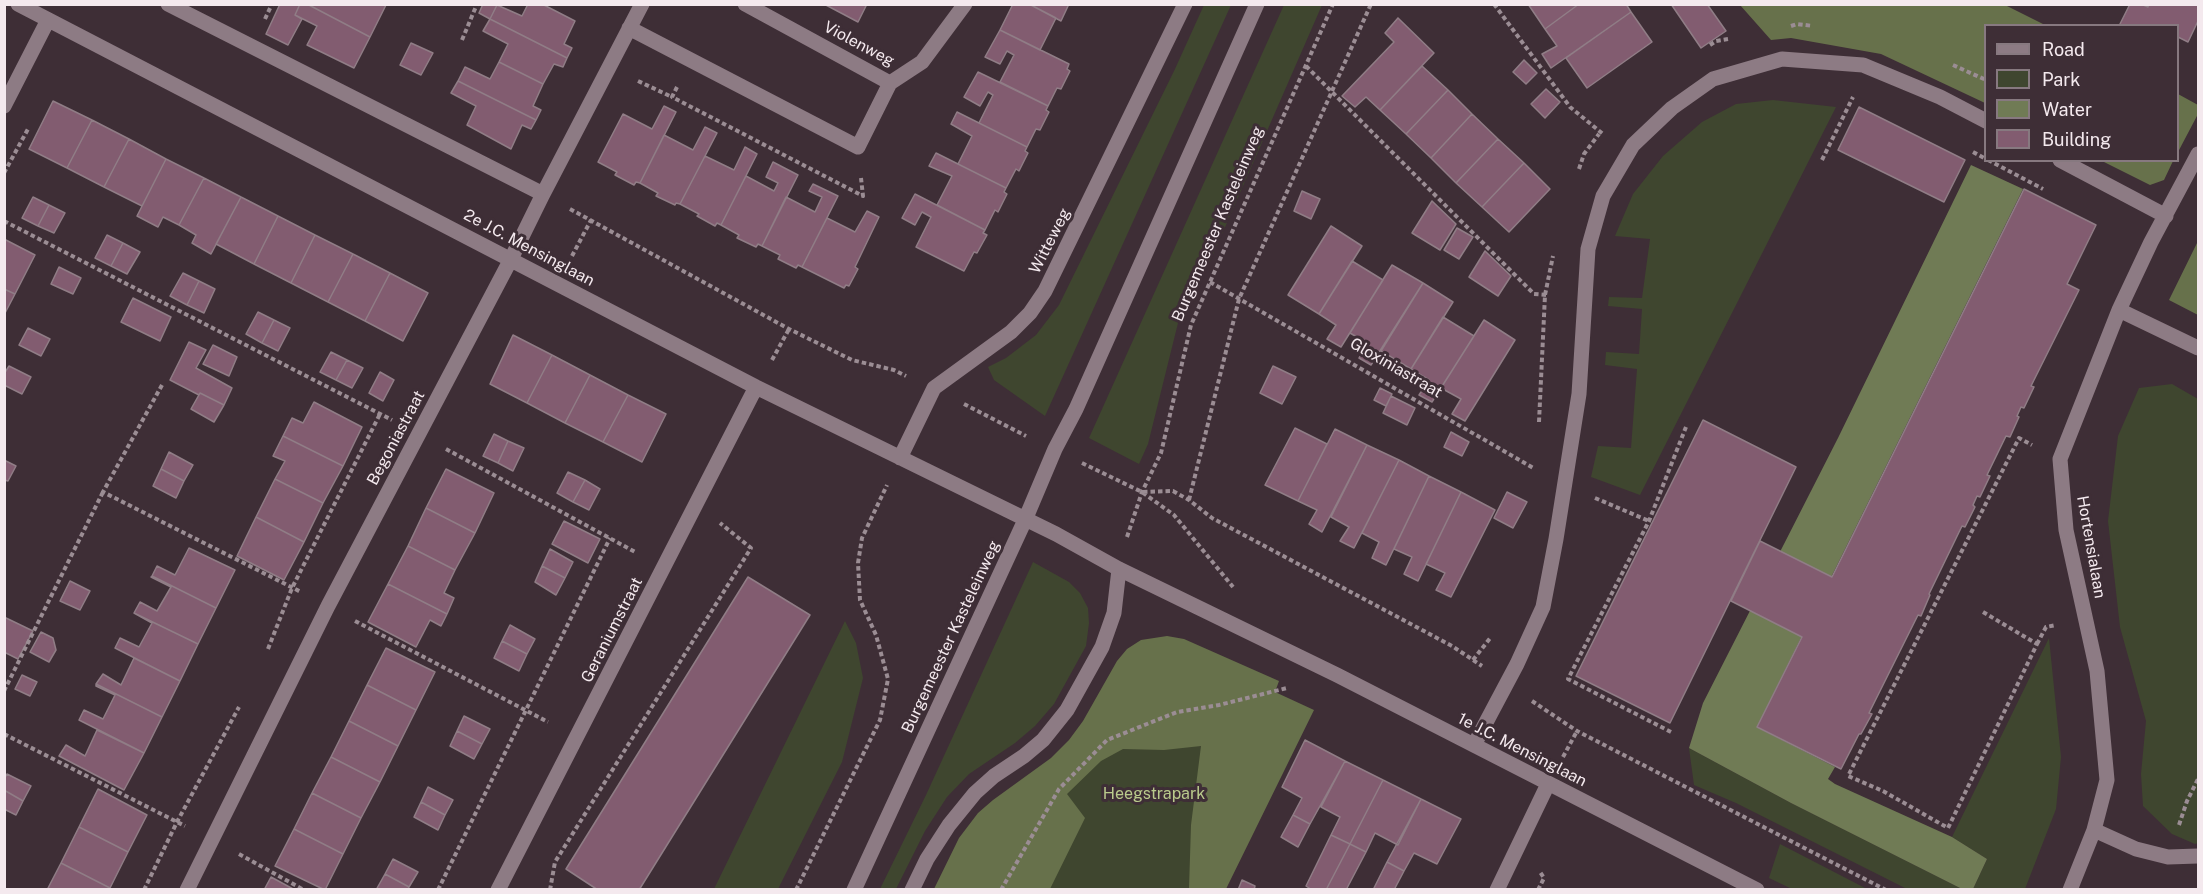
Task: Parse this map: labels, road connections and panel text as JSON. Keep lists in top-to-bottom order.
{
  "streets": {
    "street": [
      "Violenweg",
      "Burgemeester Kasteleinweg",
      "Witteweg",
      "2e J.C. Mensinglaan",
      "Begoniastraat",
      "Hortensialaan",
      "Geraniumstraat",
      "1e J.C. Mensinglaan"
    ],
    "path": ["Gloxiniastraat"]
  },
  "crossings": [
    ["Burgemeester Kasteleinweg", "Witteweg"],
    ["Burgemeester Kasteleinweg", "2e J.C. Mensinglaan"],
    ["Burgemeester Kasteleinweg", "Gloxiniastraat"],
    ["Burgemeester Kasteleinweg", "1e J.C. Mensinglaan"],
    ["Witteweg", "2e J.C. Mensinglaan"],
    ["2e J.C. Mensinglaan", "Begoniastraat"],
    ["2e J.C. Mensinglaan", "Geraniumstraat"],
    ["2e J.C. Mensinglaan", "1e J.C. Mensinglaan"]
  ],
  "parks": ["Heegstrapark"],
  "legend": [
    "Road",
    "Park",
    "Water",
    "Building"
  ]
}
